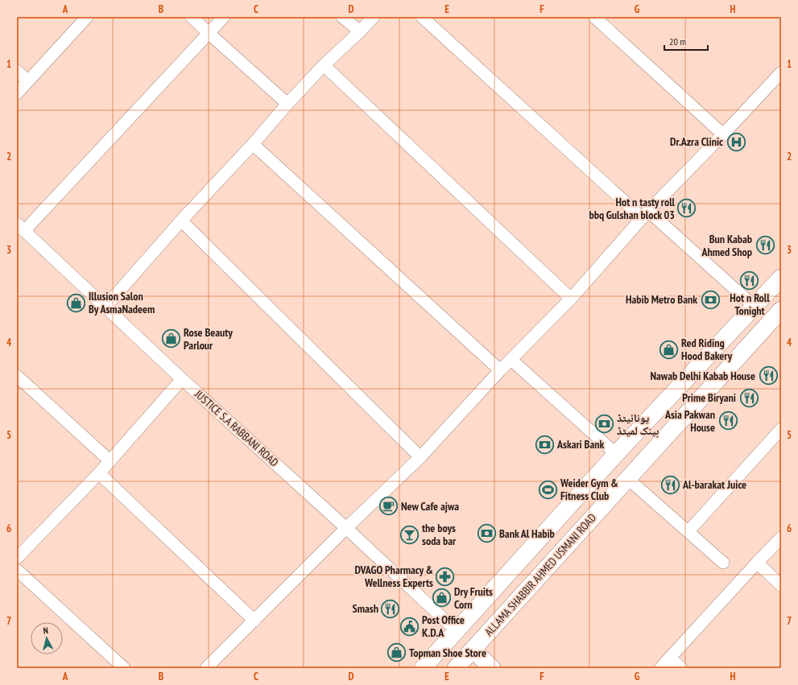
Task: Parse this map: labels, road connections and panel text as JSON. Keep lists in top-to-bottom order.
{
  "streets": {
    "main road": ["ALLAMA SHABBIR AHMED USMANI ROAD"],
    "street": ["JUSTICE S.A RABBANI ROAD"]
  },
  "places": {
    "hospital": ["Dr.Azra Clinic"],
    "restaurant": [
      "Hot n tasty roll bbq Gulshan block 03",
      "Bun Kabab Ahmed Shop",
      "Hot n Roll Tonight",
      "Nawab Delhi Kabab House",
      "Prime Biryani",
      "Asia Pakwan House",
      "Al-barakat Juice",
      "Smash"
    ],
    "bank": [
      "Habib Metro Bank",
      "یونائیٹڈ بینک لمیٹڈ",
      "Askari Bank",
      "Bank Al Habib"
    ],
    "shop": [
      "Illusion Salon By AsmaNadeem",
      "Rose Beauty Parlour",
      "Red Riding Hood Bakery",
      "Dry Fruits Corn",
      "Topman Shoe Store"
    ],
    "sports": ["Weider Gym & Fitness Club"],
    "cafe": ["New Cafe ajwa"],
    "bar": ["the boys soda bar"],
    "pharmacy": ["DVAGO Pharmacy & Wellness Experts"],
    "public building": ["Post Office K.D.A"]
  },
  "scale_bar": "20 m",
  "north": "top",
  "grid": {
    "columns": [
      "A",
      "B",
      "C",
      "D",
      "E",
      "F",
      "G",
      "H"
    ],
    "rows": [
      "1",
      "2",
      "3",
      "4",
      "5",
      "6",
      "7"
    ]
  }
}
